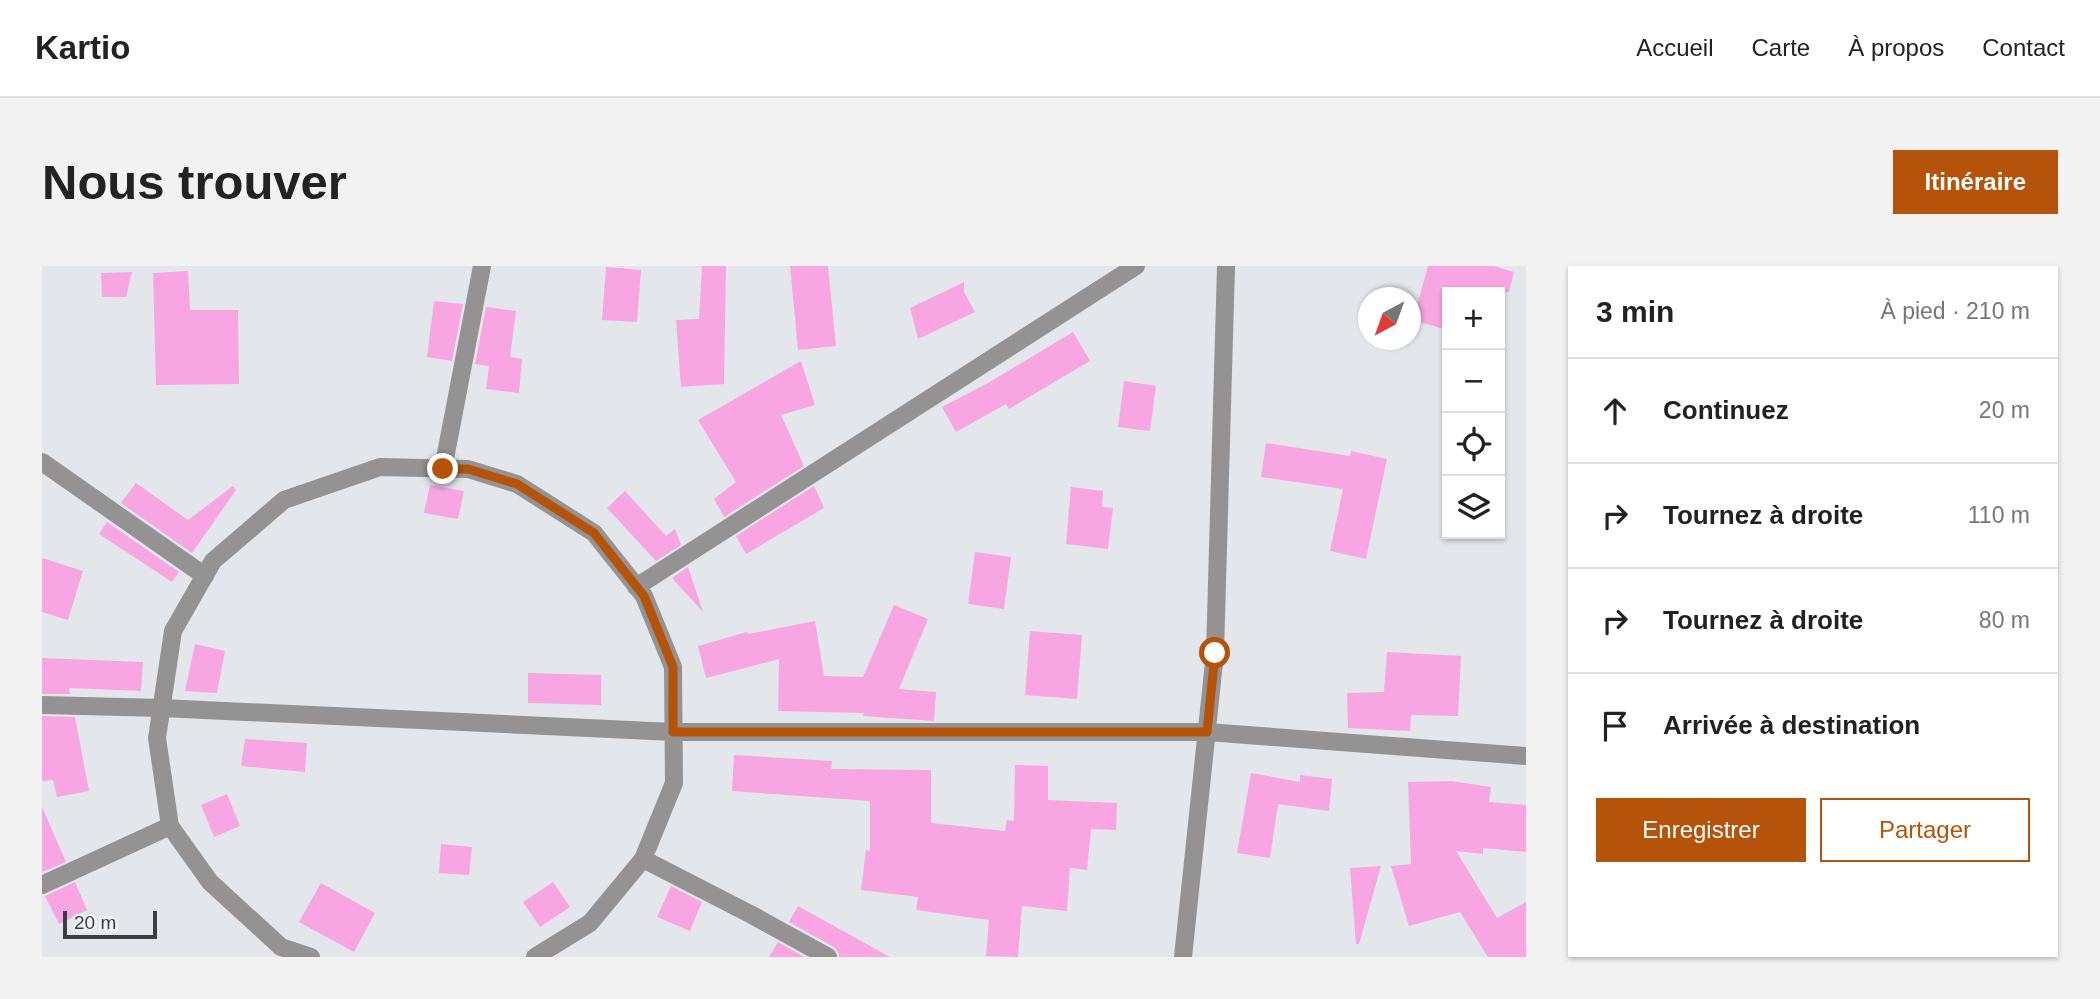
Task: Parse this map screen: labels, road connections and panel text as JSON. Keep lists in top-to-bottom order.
{
  "scale_bar": "20 m",
  "north": "bottom left",
  "page": {
    "header": "Kartio",
    "nav": [
      "Accueil",
      "Carte",
      "À propos",
      "Contact"
    ],
    "buttons": [
      "Itinéraire",
      ["Enregistrer", "Partager"]
    ],
    "title": "Nous trouver",
    "heading": ["3 min", "À pied · 210 m"],
    "map_buttons": ["+", "−"],
    "list": [
      ["Continuez", "20 m"],
      ["Tournez à droite", "110 m"],
      ["Tournez à droite", "80 m"],
      "Arrivée à destination"
    ],
    "scale": "20 m"
  }
}
